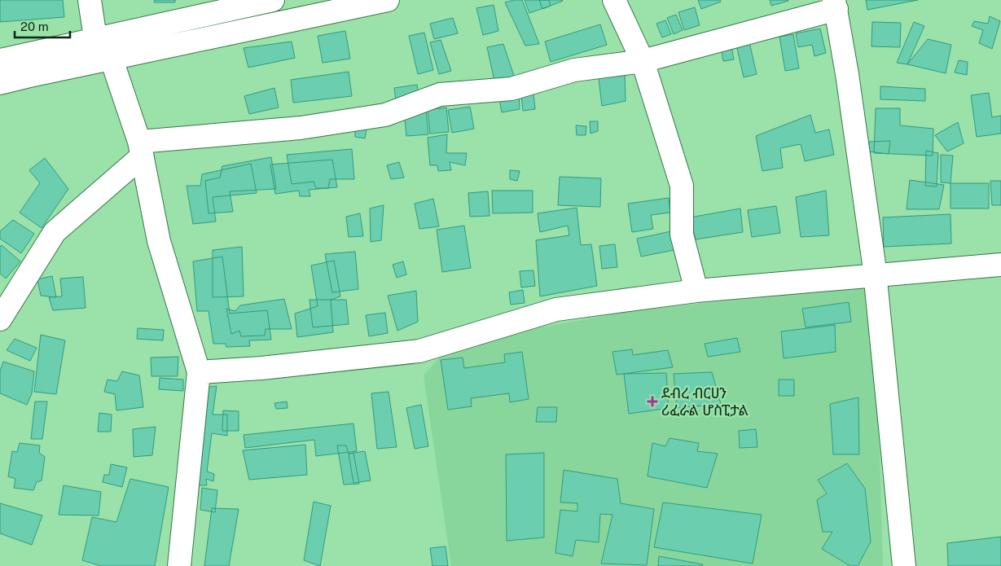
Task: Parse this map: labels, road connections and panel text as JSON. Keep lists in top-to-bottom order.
{
  "places": {
    "health": ["ደብረ ብርሀን ሪፈራል ሆስፒታል"]
  },
  "scale_bar": "20 m"
}
